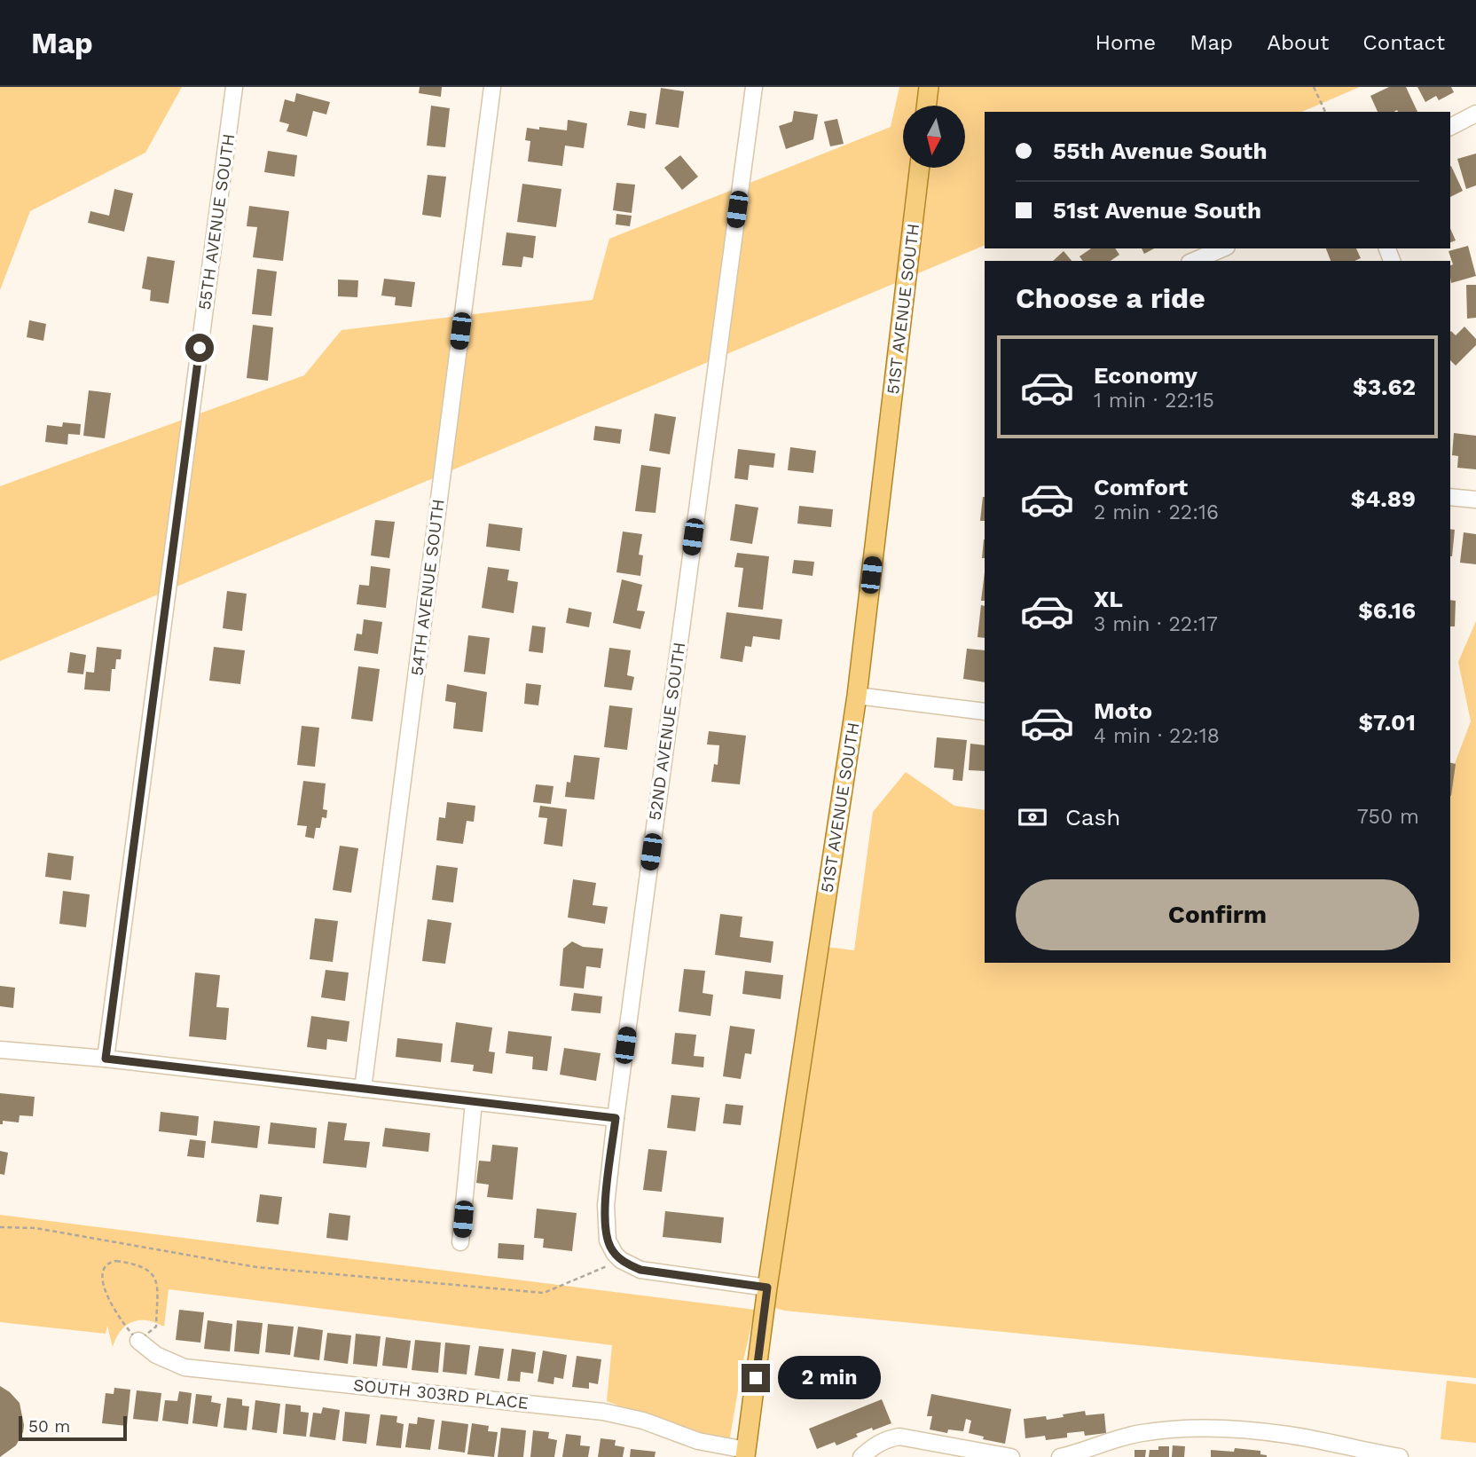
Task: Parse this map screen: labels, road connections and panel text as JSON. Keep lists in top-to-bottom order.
{
  "streets": {
    "main road": ["51ST AVENUE SOUTH"],
    "street": [
      "55TH AVENUE SOUTH",
      "54TH AVENUE SOUTH",
      "52ND AVENUE SOUTH",
      "SOUTH 303RD PLACE"
    ]
  },
  "crossings": [
    ["51ST AVENUE SOUTH", "SOUTH 303RD PLACE"]
  ],
  "scale_bar": "50 m",
  "north": "bottom",
  "page": {
    "header": "Map",
    "nav": [
      "Home",
      "Map",
      "About",
      "Contact"
    ],
    "banner": ["55th Avenue South", "51st Avenue South"],
    "heading": "Choose a ride",
    "list": [
      {
        "name": "Economy",
        "note": "1 min · 22:15",
        "value": "$3.62"
      },
      {
        "name": "Comfort",
        "note": "2 min · 22:16",
        "value": "$4.89"
      },
      {
        "name": "XL",
        "note": "3 min · 22:17",
        "value": "$6.16"
      },
      {
        "name": "Moto",
        "note": "4 min · 22:18",
        "value": "$7.01"
      }
    ],
    "pay": ["Cash", "750 m"],
    "buttons": "Confirm",
    "bubble": "2 min",
    "scale": "50 m"
  }
}
